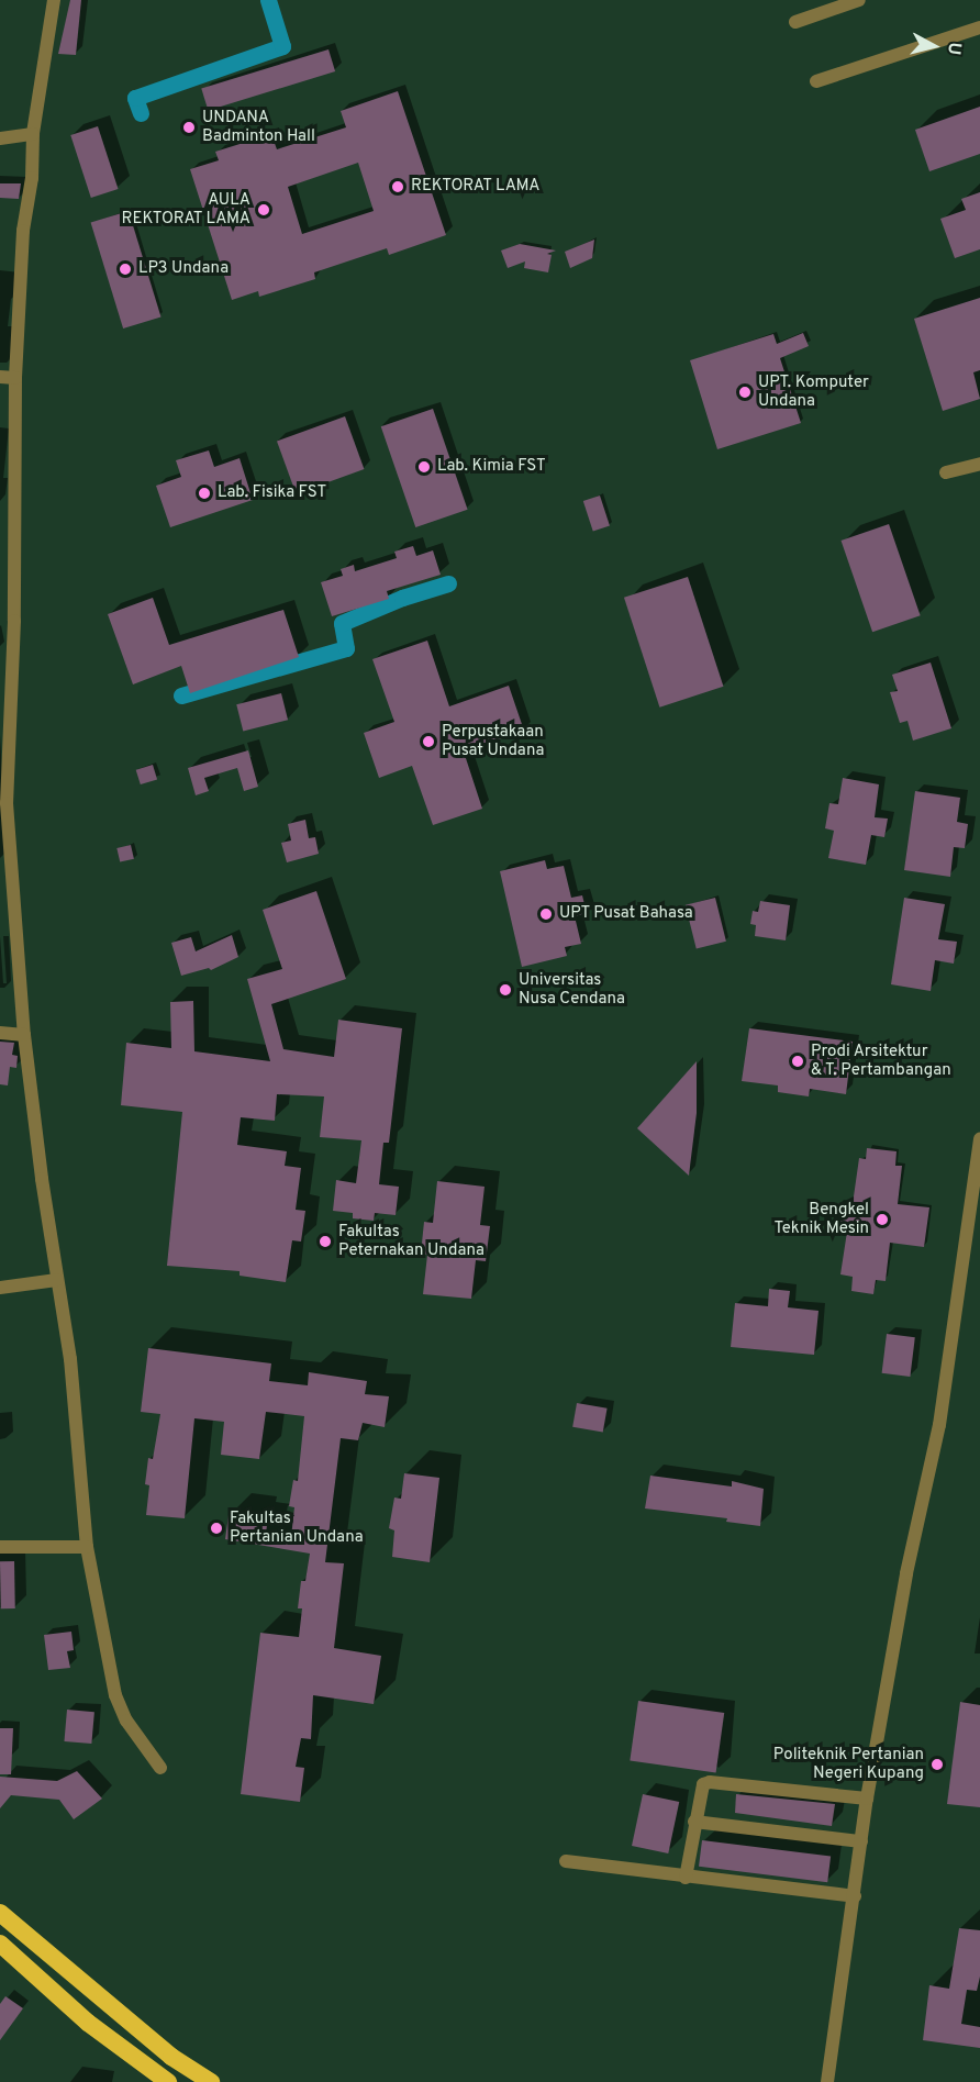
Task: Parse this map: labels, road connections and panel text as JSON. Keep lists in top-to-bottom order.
{
  "places": [
    "UNDANA Badminton Hall",
    "REKTORAT LAMA",
    "AULA REKTORAT LAMA",
    "LP3 Undana",
    "UPT. Komputer Undana",
    "Lab. Kimia FST",
    "Lab. Fisika FST",
    "Perpustakaan Pusat Undana",
    "UPT Pusat Bahasa",
    "Universitas Nusa Cendana",
    "Prodi Arsitektur & T. Pertambangan",
    "Bengkel Teknik Mesin",
    "Fakultas Peternakan Undana",
    "Fakultas Pertanian Undana",
    "Politeknik Pertanian Negeri Kupang"
  ],
  "north": "right"
}
